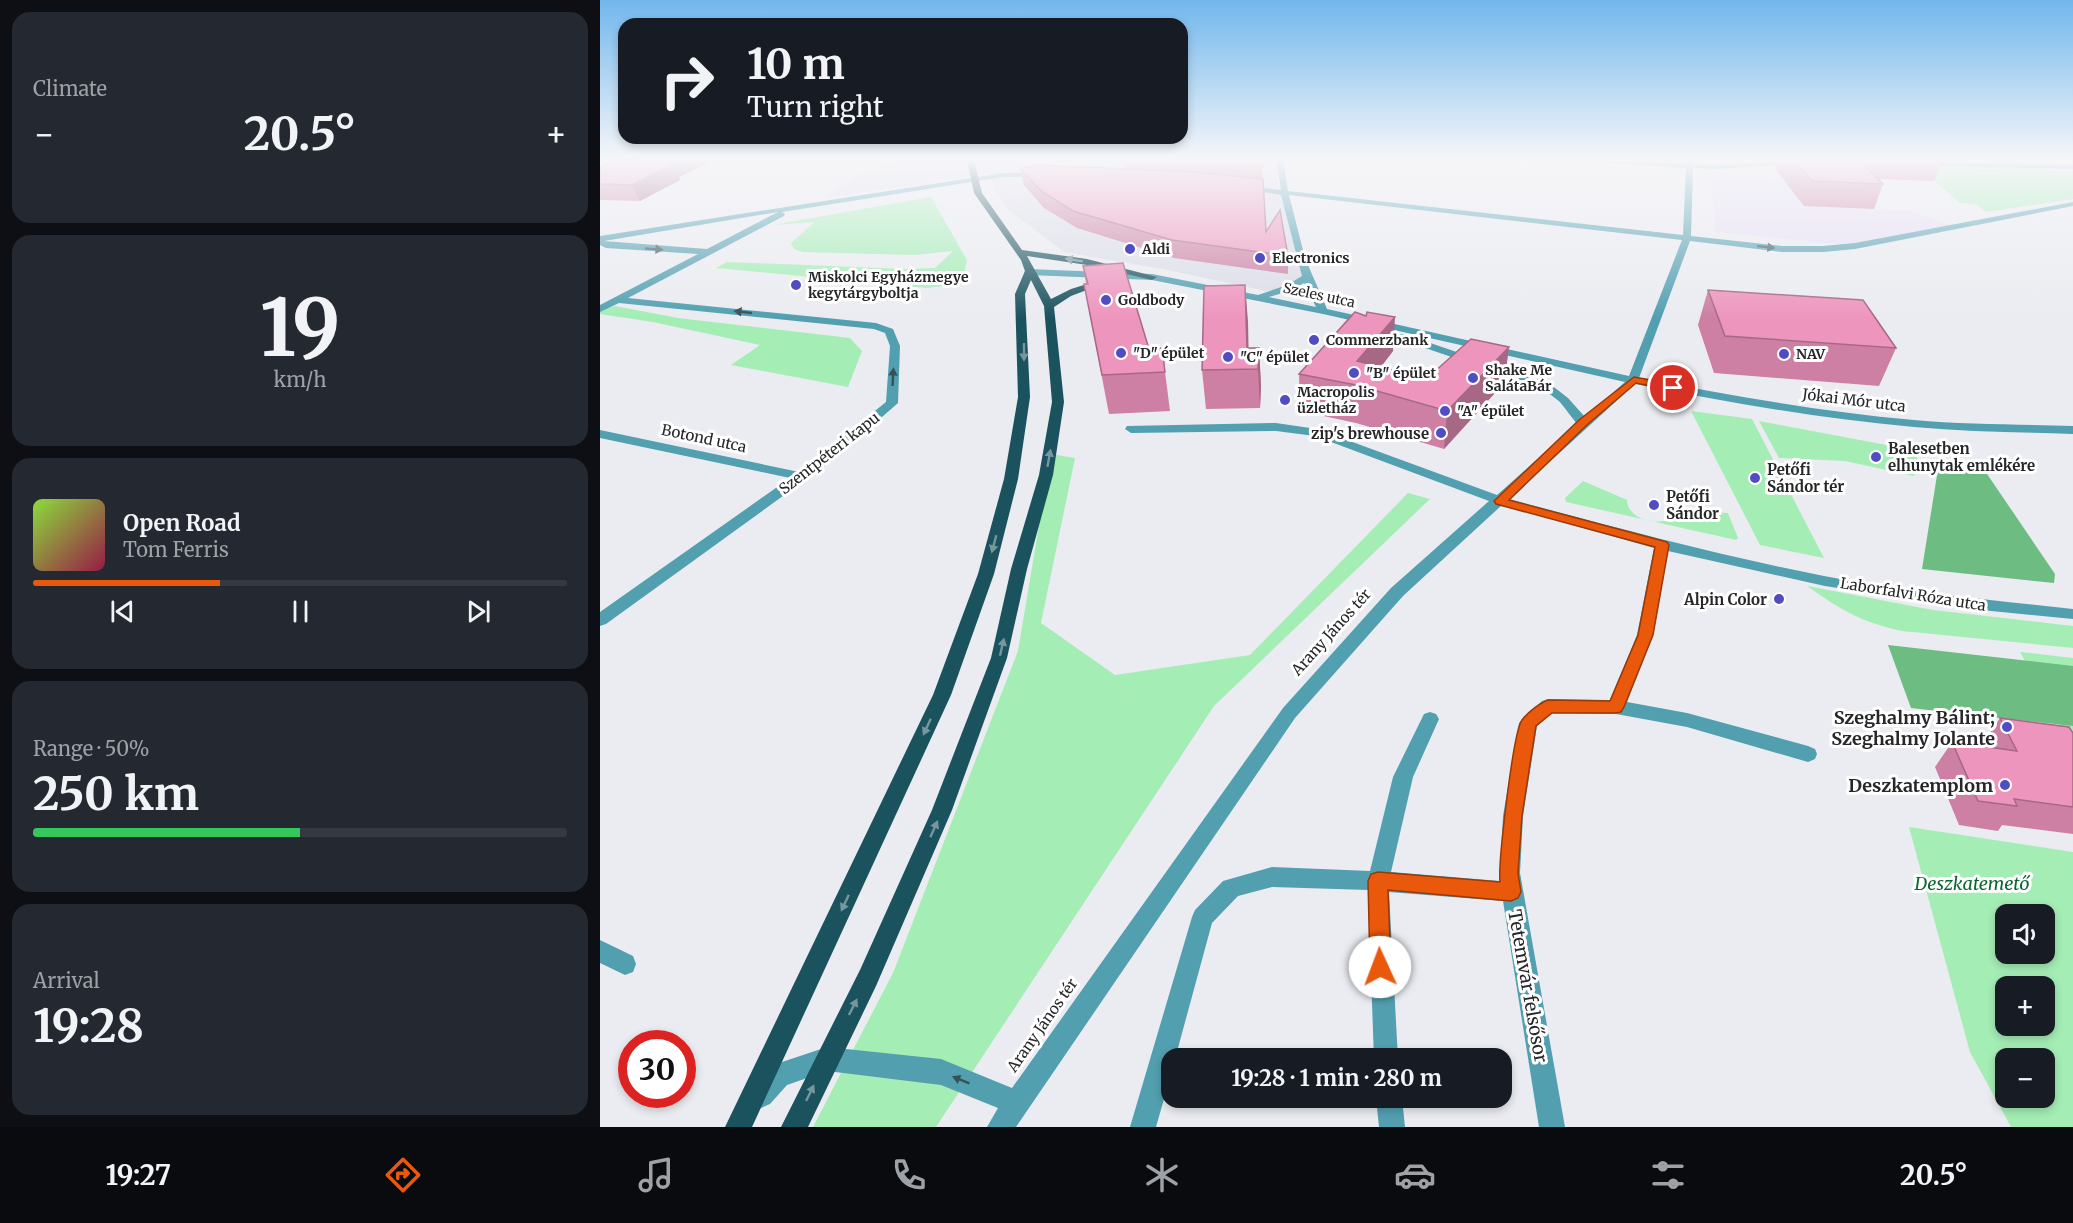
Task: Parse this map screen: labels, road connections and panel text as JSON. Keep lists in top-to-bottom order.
{
  "streets": {
    "street": [
      "Szeles utca",
      "Jókai Mór utca",
      "Botond utca",
      "Szentpéteri kapu",
      "Laborfalvi Róza utca",
      "Arany János tér",
      "Tetemvár felsősor"
    ]
  },
  "crossings": [
    ["Szeles utca", "Jókai Mór utca"],
    ["Botond utca", "Szentpéteri kapu"]
  ],
  "parks": ["Deszkatemető"],
  "places": [
    "Aldi",
    "Electronics",
    "Miskolci Egyházmegye kegytárgyboltja",
    "Goldbody",
    "Commerzbank",
    "\"D\" épület",
    "NAV",
    "\"C\" épület",
    "\"B\" épület",
    "Shake Me SalátaBár",
    "Macropolis üzletház",
    "\"A\" épület",
    "zip's brewhouse",
    "Balesetben elhunytak emlékére",
    "Petőfi Sándor tér",
    "Petőfi Sándor",
    "Alpin Color",
    "Szeghalmy Bálint; Szeghalmy Jolante",
    "Deszkatemplom"
  ],
  "page": {
    "tile": [
      "Climate",
      ["19", "km/h"],
      ["Range · 50%", "250 km"],
      ["Arrival", "19:28"]
    ],
    "turn": ["10 m", "Turn right"],
    "heat": ["−", "20.5°", "+"],
    "song": ["Open Road", "Tom Ferris"],
    "map_buttons": ["+", "−"],
    "limit": "30",
    "trip": "19:28 · 1 min · 280 m",
    "tabs": ["19:27", "20.5°"]
  }
}
